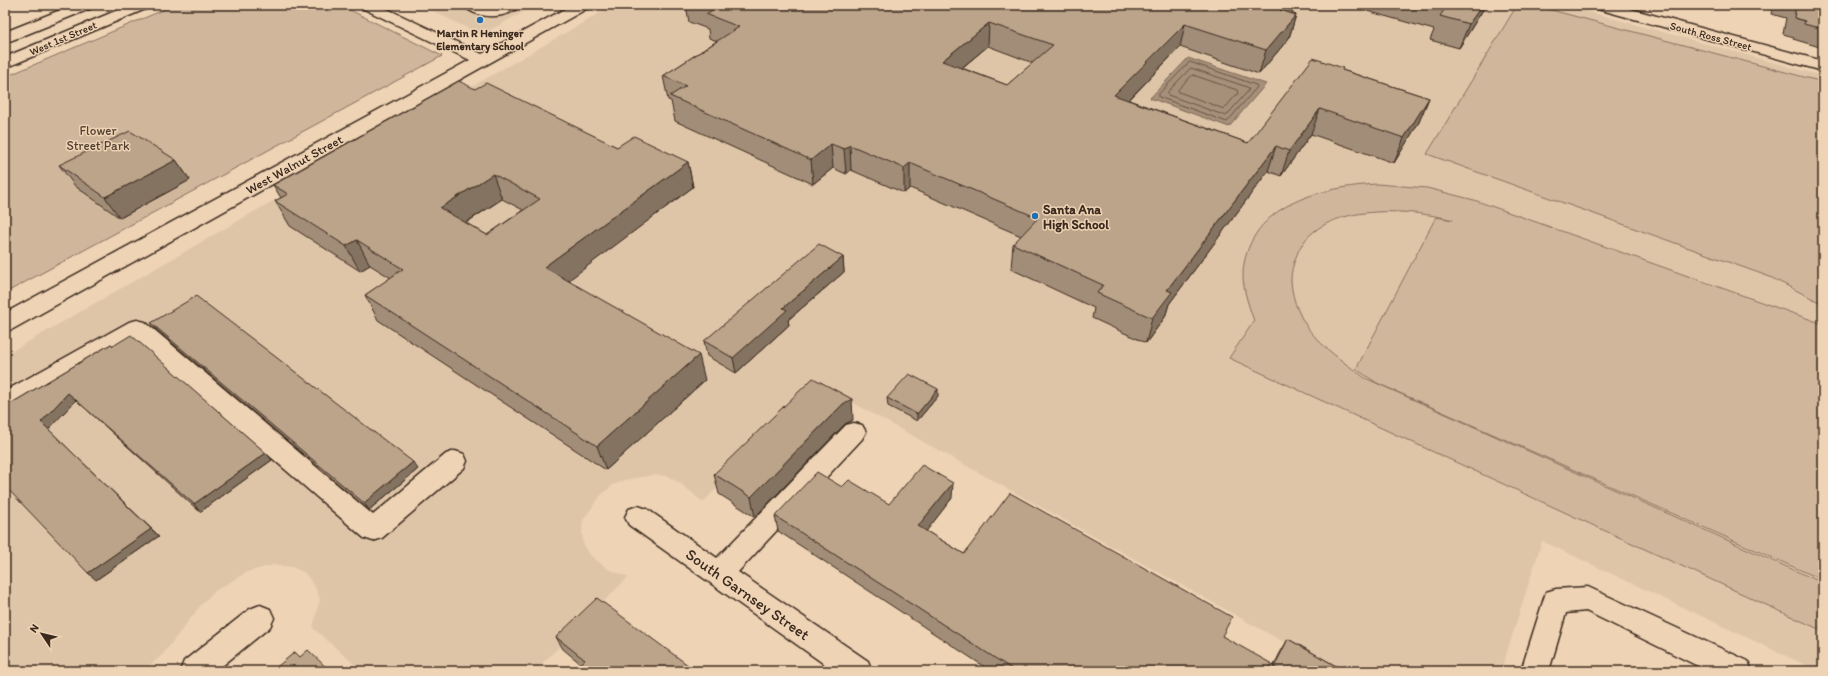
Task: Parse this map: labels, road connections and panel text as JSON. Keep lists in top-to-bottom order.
{
  "streets": {
    "street": [
      "South Ross Street",
      "West 1st Street",
      "West Walnut Street",
      "South Garnsey Street"
    ]
  },
  "parks": ["Flower Street Park"],
  "places": ["Martin R Heninger Elementary School", "Santa Ana High School"],
  "north": "top left"
}
